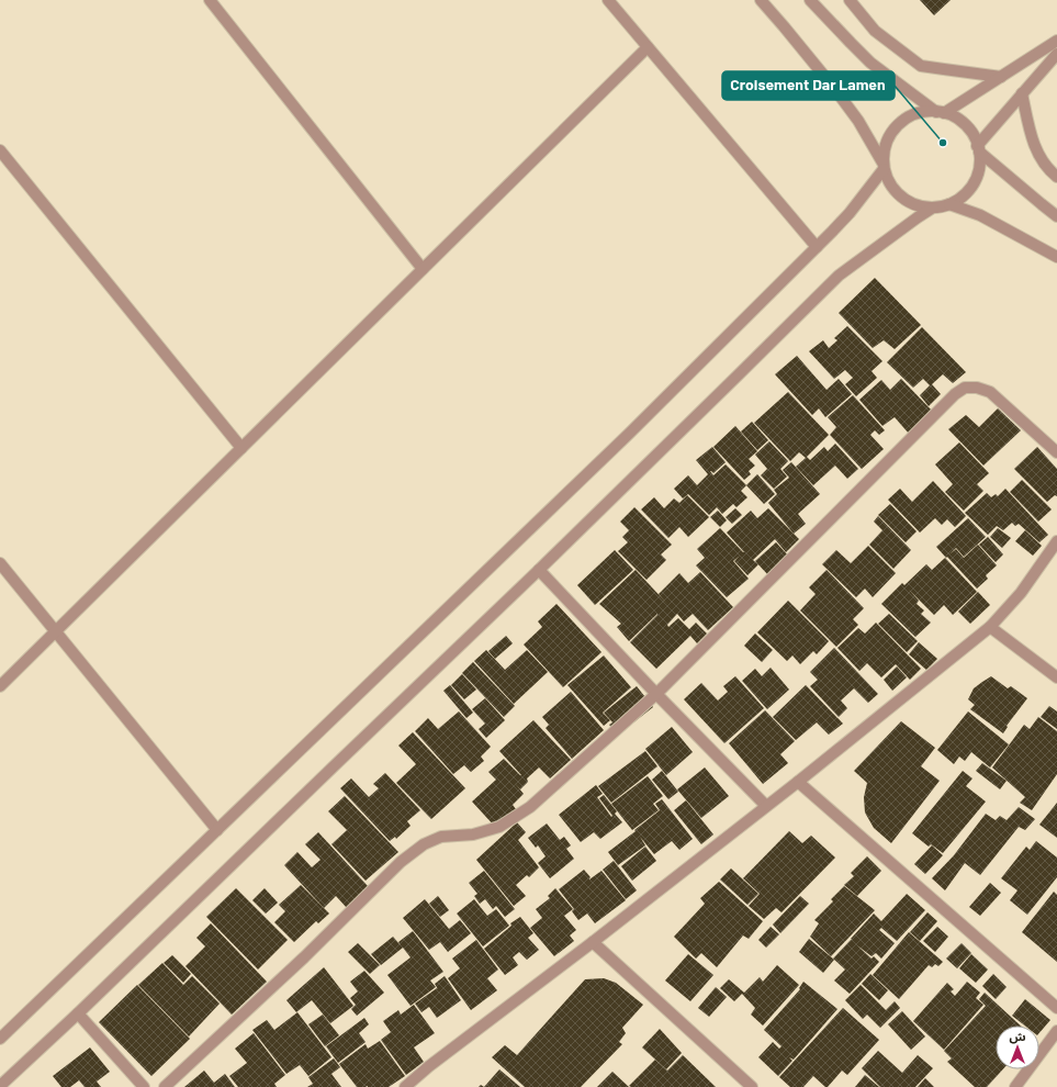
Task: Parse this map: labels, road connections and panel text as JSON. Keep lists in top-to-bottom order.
{
  "places": ["Croisement Dar Lamen"],
  "north": "top"
}
